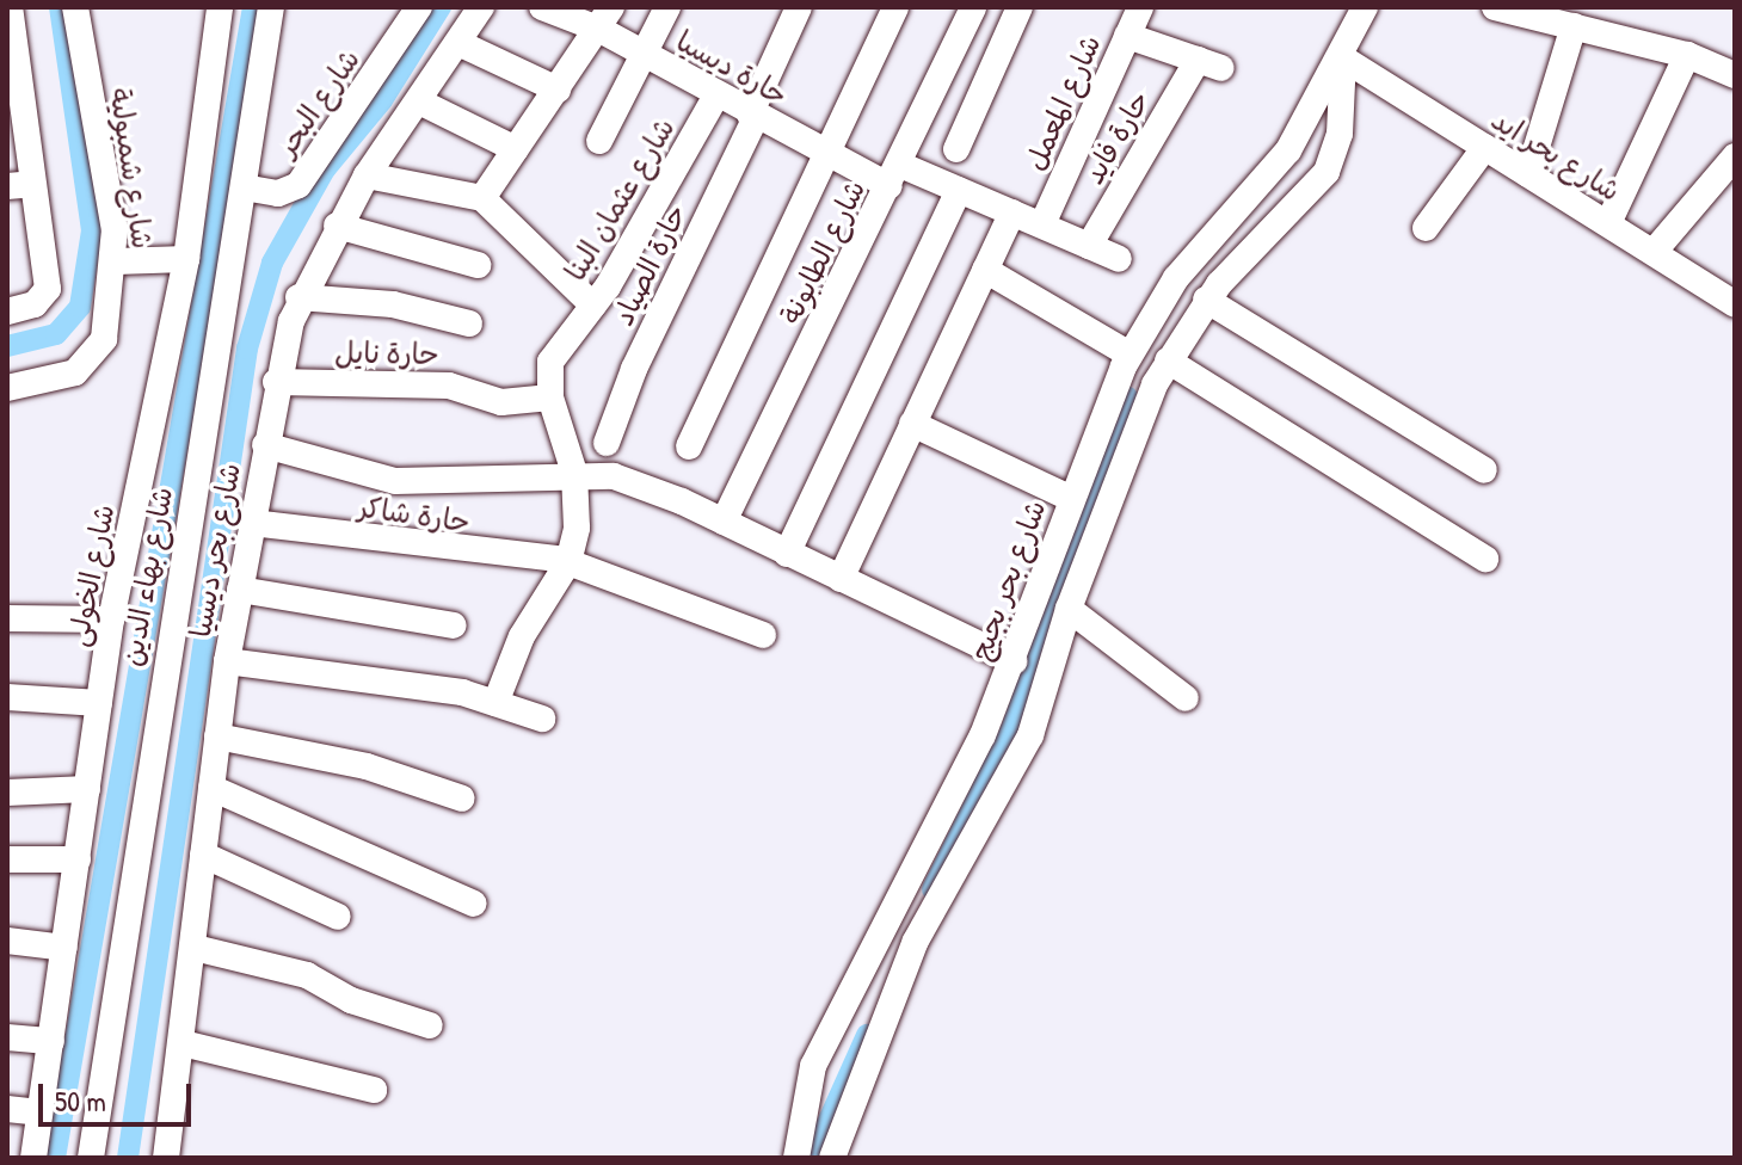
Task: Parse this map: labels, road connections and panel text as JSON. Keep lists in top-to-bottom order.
{
  "streets": {
    "street": [
      "حارة ديسيا",
      "شارع البحر",
      "شارع المعمل",
      "حارة فايد",
      "شارع بحر ايد",
      "شارع شمبولية",
      "شارع عثمان البنا",
      "شارع الطابونة",
      "حارة الصياد",
      "حارة نايل",
      "حارة شاكر",
      "شارع بحر ديسيا",
      "شارع الخولى",
      "شارع بهاء الدين",
      "شارع بحر بجيج"
    ]
  },
  "crossings": [
    ["حارة ديسيا", "شارع المعمل"],
    ["حارة ديسيا", "حارة فايد"],
    ["حارة ديسيا", "شارع عثمان البنا"],
    ["حارة ديسيا", "شارع الطابونة"],
    ["حارة ديسيا", "حارة الصياد"],
    ["شارع البحر", "شارع بهاء الدين"],
    ["شارع المعمل", "حارة فايد"],
    ["شارع بحر ايد", "شارع بحر بجيج"],
    ["شارع عثمان البنا", "حارة نايل"],
    ["شارع عثمان البنا", "حارة شاكر"],
    ["حارة نايل", "شارع بحر ديسيا"],
    ["حارة شاكر", "شارع بحر ديسيا"]
  ],
  "scale_bar": "50 m"
}
